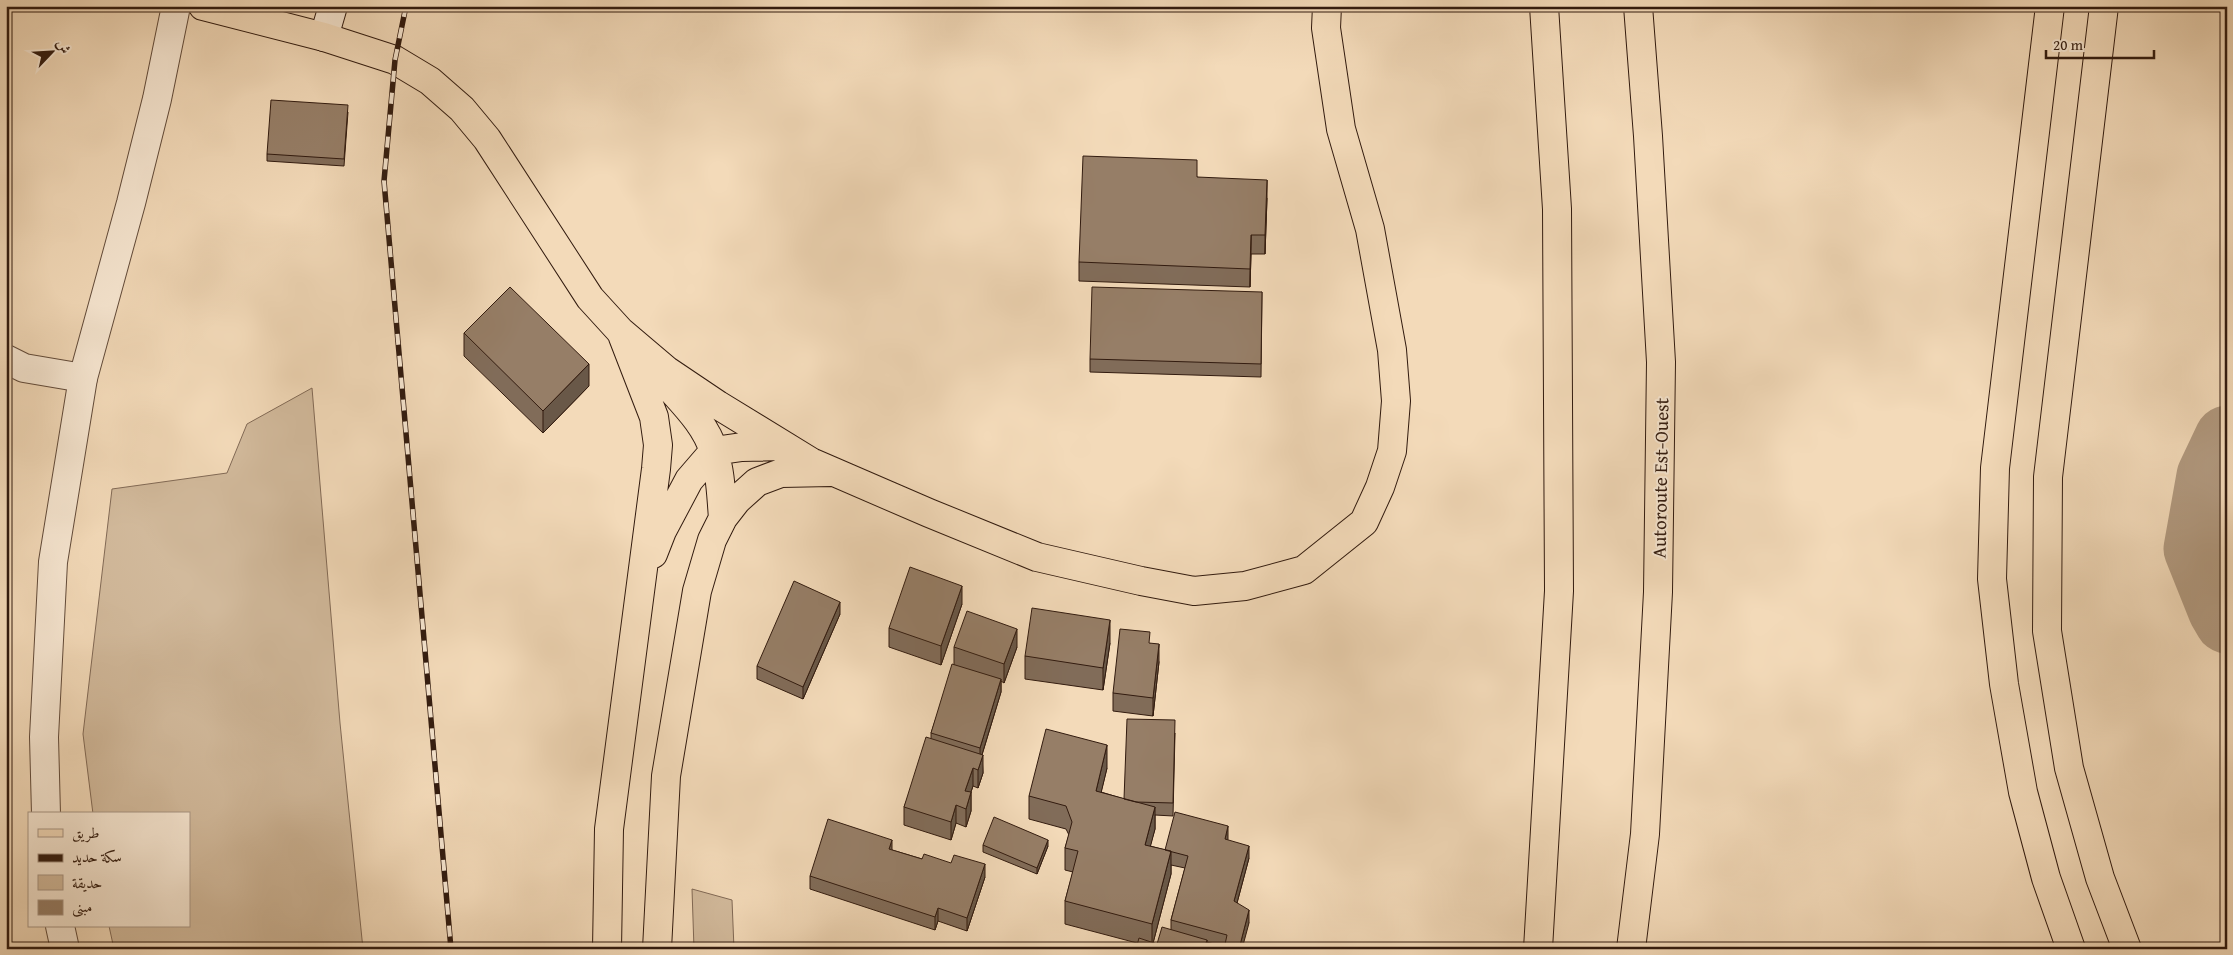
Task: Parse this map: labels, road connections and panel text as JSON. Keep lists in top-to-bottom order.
{
  "streets": {
    "main road": ["Autoroute Est-Ouest"]
  },
  "legend": [
    "طريق",
    "سكة حديد",
    "حديقة",
    "مبنى"
  ],
  "scale_bar": "20 m",
  "north": "top right"
}
